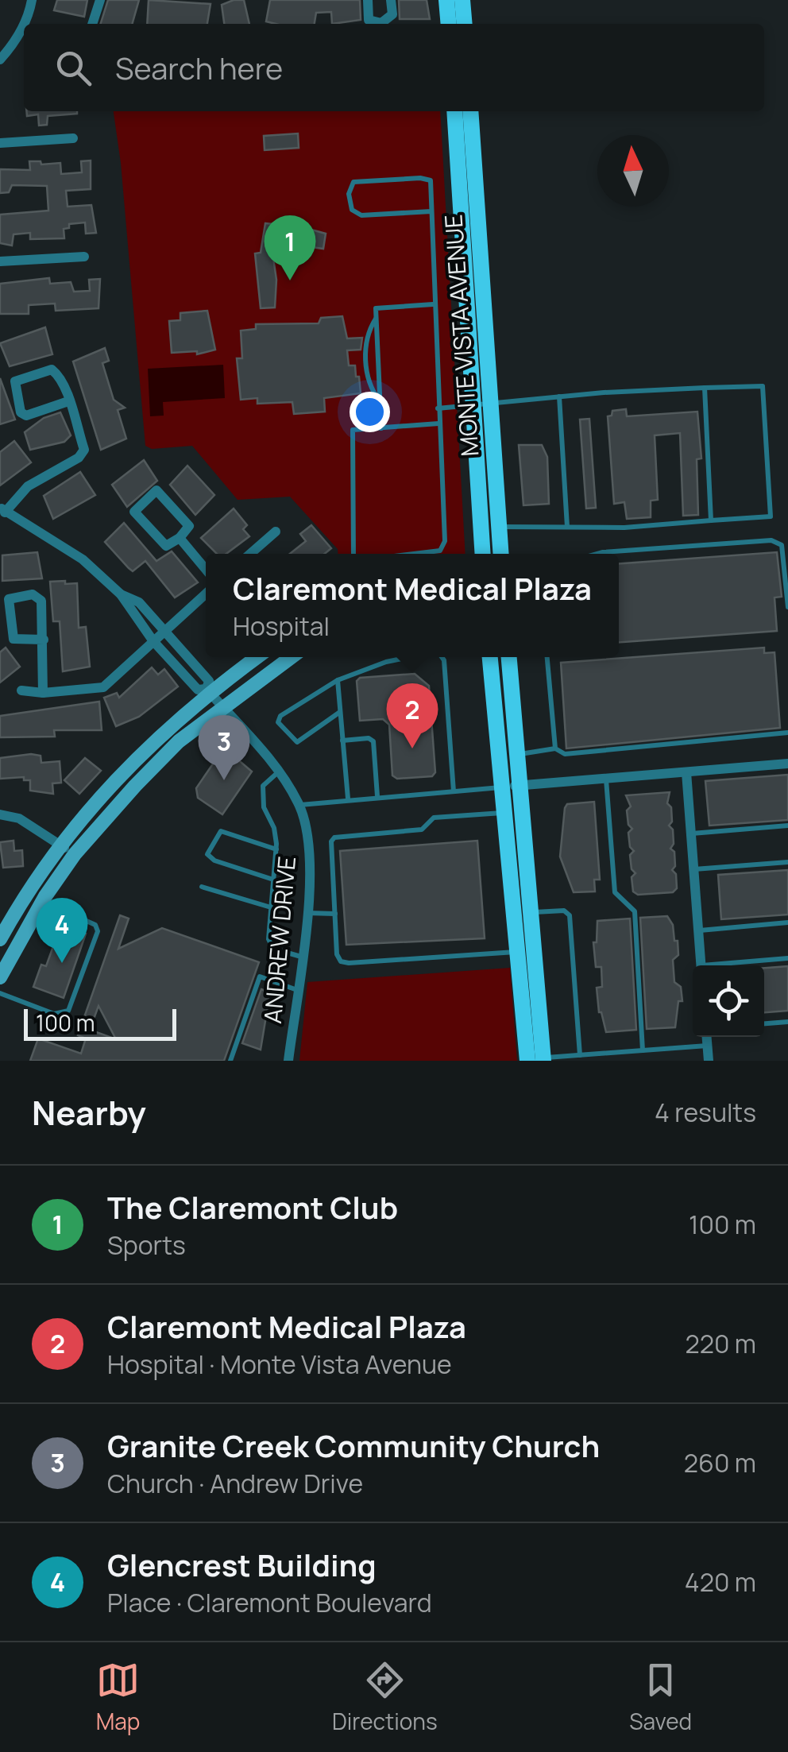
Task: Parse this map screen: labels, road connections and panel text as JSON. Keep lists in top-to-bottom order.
{
  "streets": {
    "main road": ["MONTE VISTA AVENUE"],
    "street": ["ANDREW DRIVE"]
  },
  "scale_bar": "100 m",
  "north": "top",
  "page": {
    "search": "Search here",
    "pins": [
      "1",
      "2",
      "3",
      "4"
    ],
    "popup": ["Claremont Medical Plaza", "Hospital"],
    "scale": "100 m",
    "heading": ["Nearby", "4 results"],
    "list": [
      {
        "mark": "1",
        "name": "The Claremont Club",
        "note": "Sports",
        "value": "100 m"
      },
      {
        "mark": "2",
        "name": "Claremont Medical Plaza",
        "note": "Hospital · Monte Vista Avenue",
        "value": "220 m"
      },
      {
        "mark": "3",
        "name": "Granite Creek Community Church",
        "note": "Church · Andrew Drive",
        "value": "260 m"
      },
      {
        "mark": "4",
        "name": "Glencrest Building",
        "note": "Place · Claremont Boulevard",
        "value": "420 m"
      }
    ],
    "nav": ["Map", "Directions", "Saved"]
  }
}
